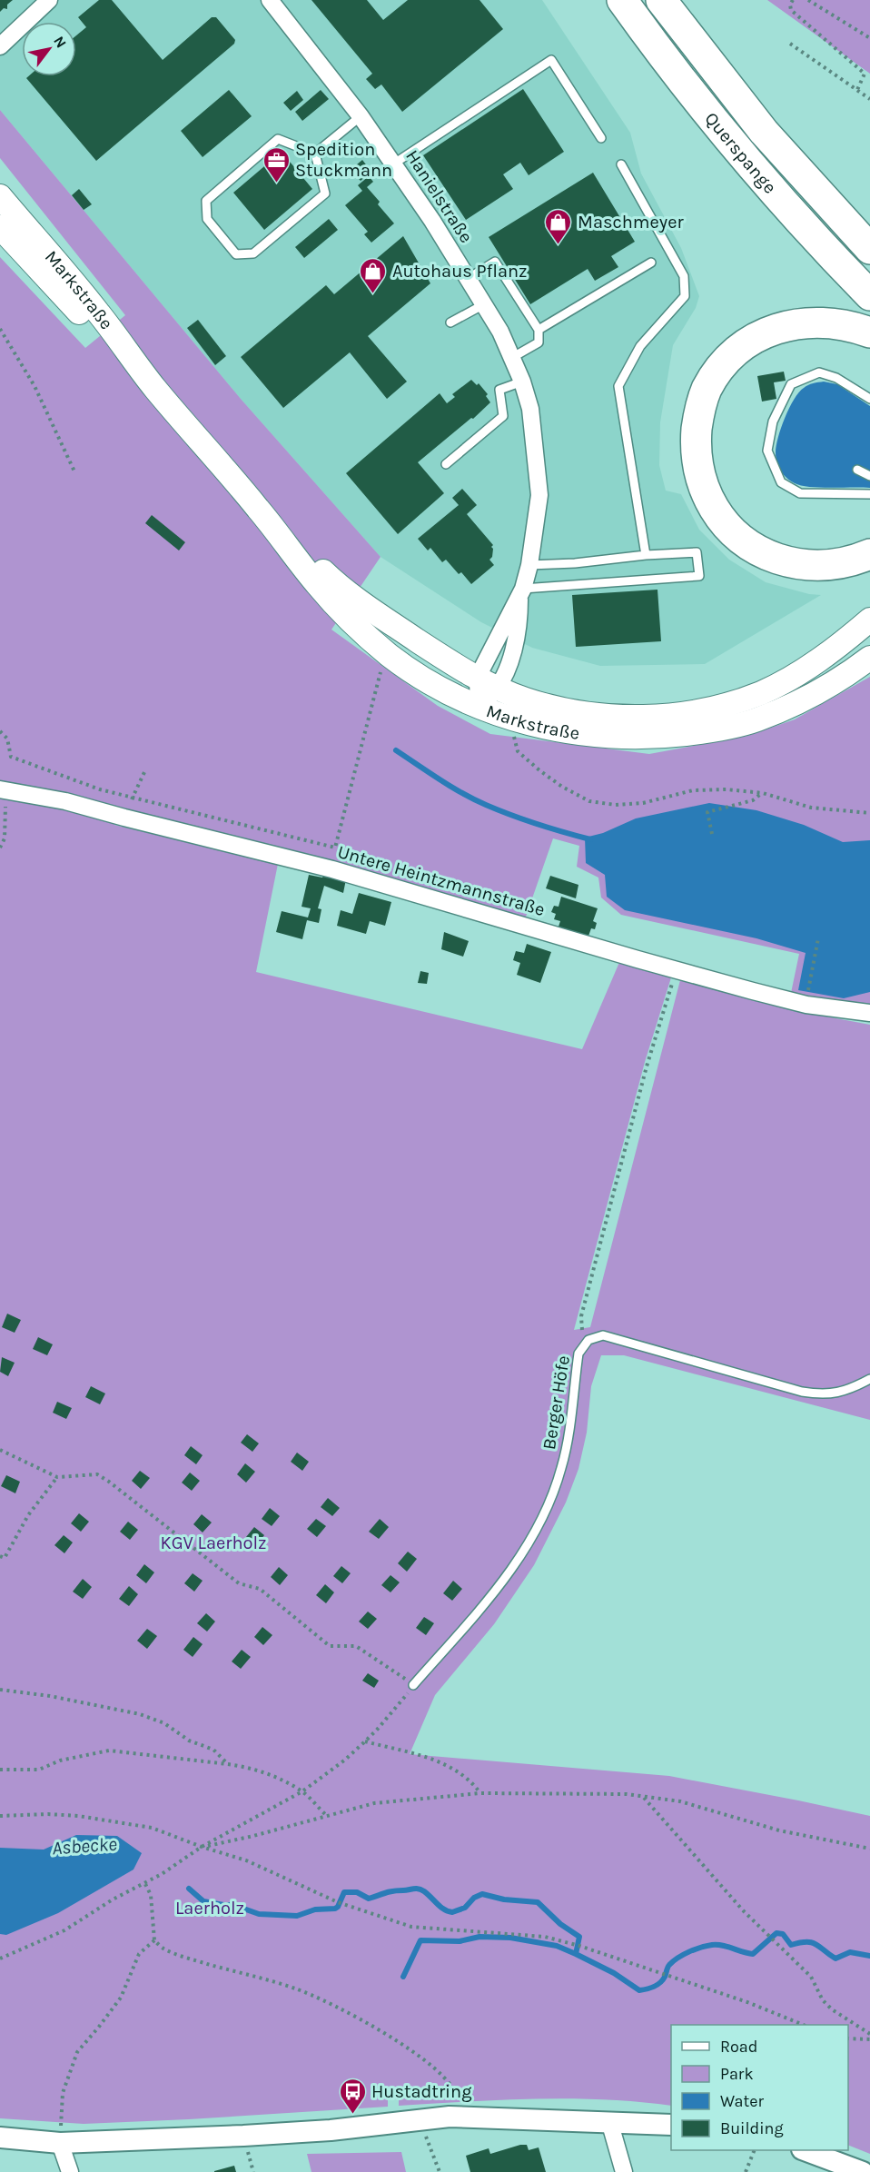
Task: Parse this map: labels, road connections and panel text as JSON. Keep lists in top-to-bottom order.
{
  "streets": {
    "highway": ["Querspange"],
    "main road": ["Markstraße"],
    "street": ["Hanielstraße", "Untere Heintzmannstraße"],
    "lane": ["Berger Höfe"]
  },
  "crossings": [
    ["Hanielstraße", "Markstraße"]
  ],
  "water": ["Asbecke"],
  "parks": ["KGV Laerholz", "Laerholz"],
  "places": {
    "office": ["Spedition Stuckmann"],
    "shop": ["Maschmeyer", "Autohaus Pflanz"],
    "bus stop": ["Hustadtring"]
  },
  "legend": [
    "Road",
    "Park",
    "Water",
    "Building"
  ],
  "north": "top right"
}
